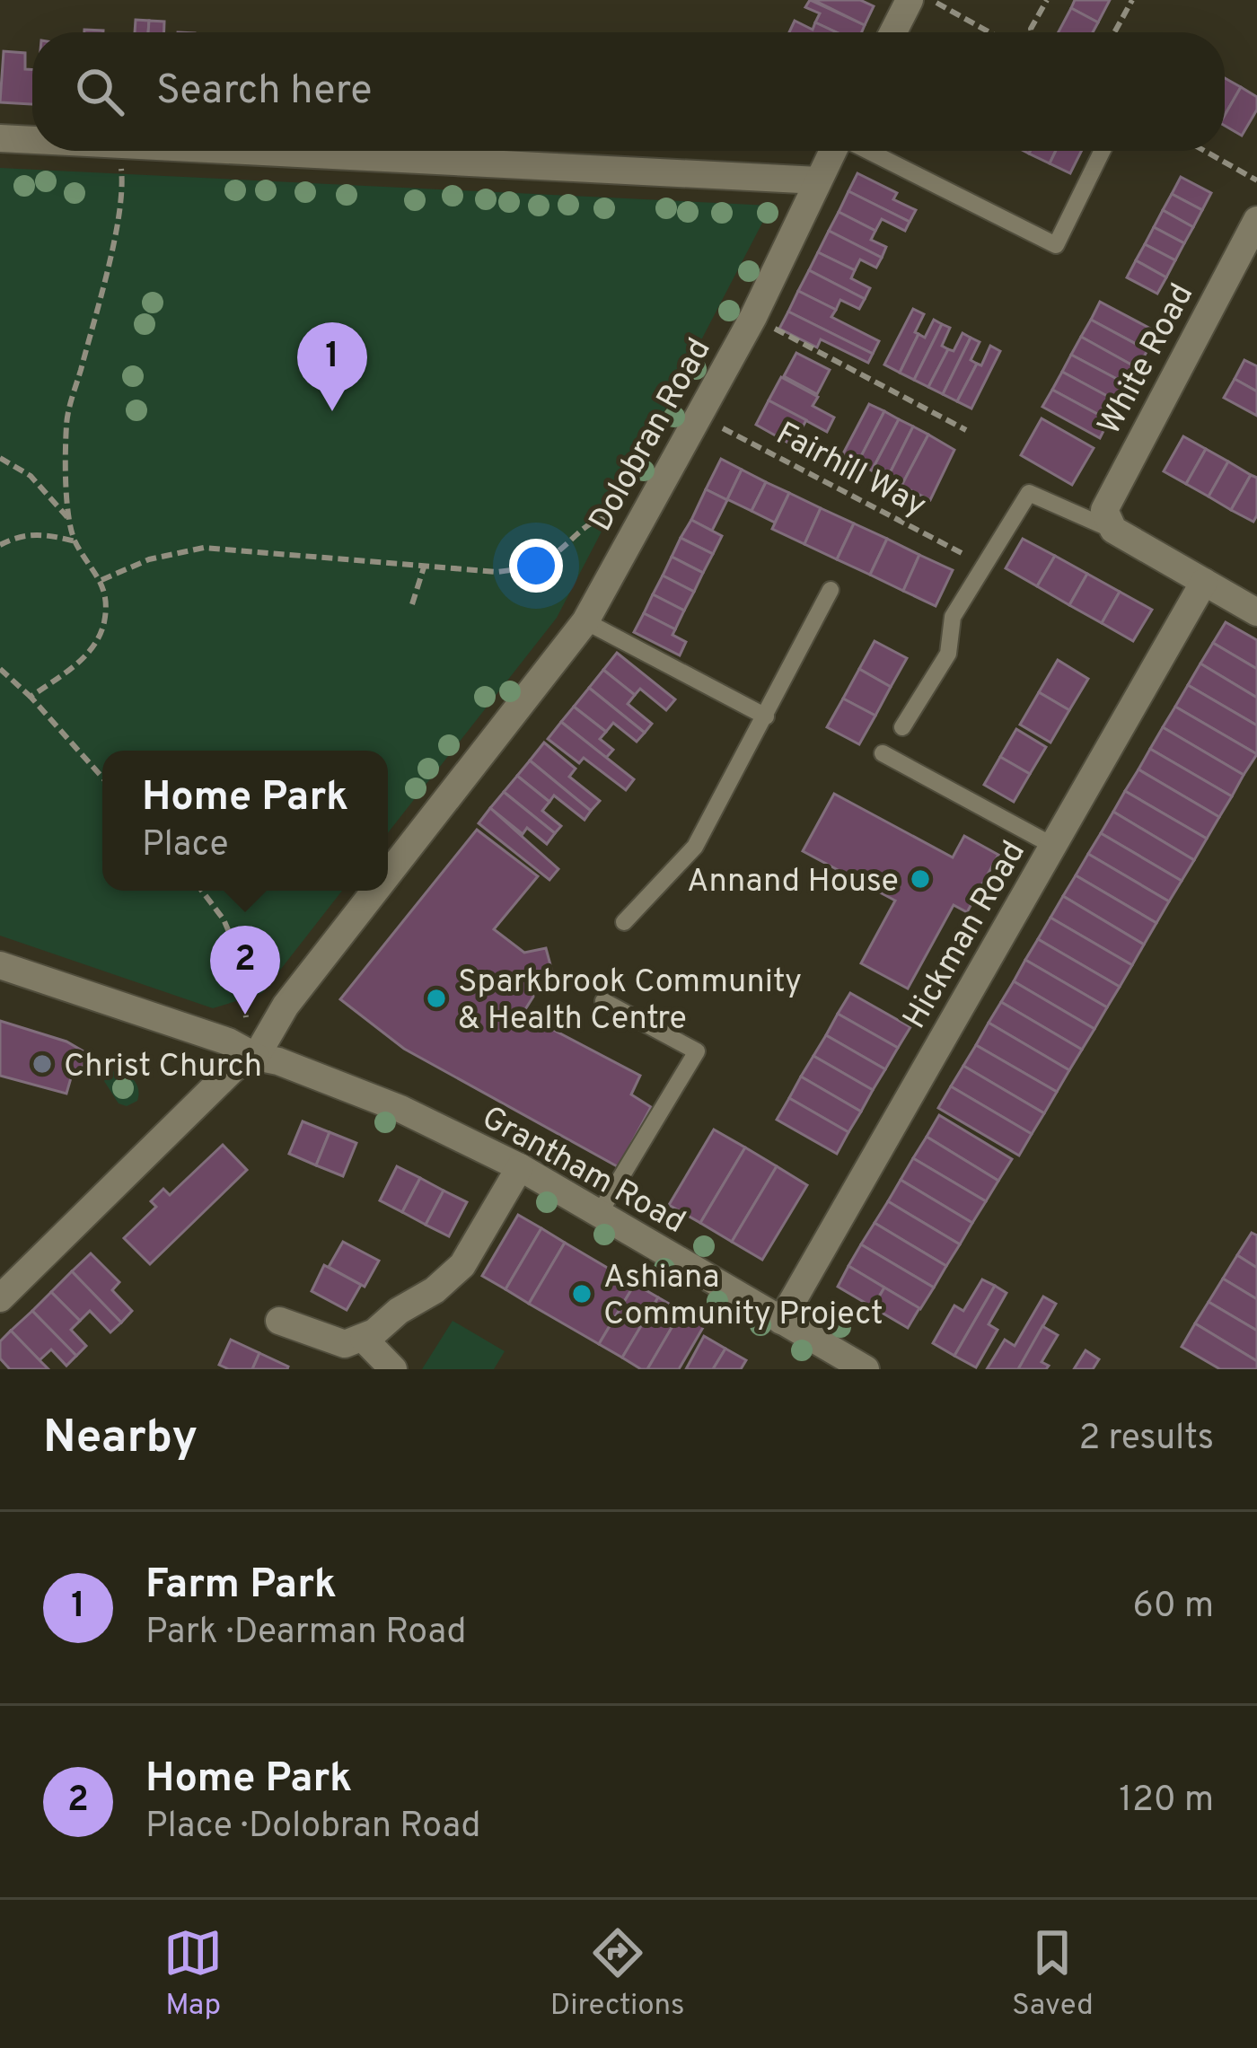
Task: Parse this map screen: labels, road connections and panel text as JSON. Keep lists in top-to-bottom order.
{
  "streets": {
    "street": [
      "White Road",
      "Dolobran Road",
      "Hickman Road",
      "Grantham Road"
    ],
    "path": ["Fairhill Way"]
  },
  "crossings": [
    ["Dolobran Road", "Fairhill Way"],
    ["Dolobran Road", "Grantham Road"],
    ["Hickman Road", "Grantham Road"]
  ],
  "places": [
    "Annand House",
    "Sparkbrook Community & Health Centre",
    "Christ Church",
    "Ashiana Community Project"
  ],
  "page": {
    "search": "Search here",
    "pins": ["1", "2"],
    "popup": ["Home Park", "Place"],
    "heading": ["Nearby", "2 results"],
    "list": [
      {
        "mark": "1",
        "name": "Farm Park",
        "note": "Park · Dearman Road",
        "value": "60 m"
      },
      {
        "mark": "2",
        "name": "Home Park",
        "note": "Place · Dolobran Road",
        "value": "120 m"
      }
    ],
    "nav": ["Map", "Directions", "Saved"]
  }
}
